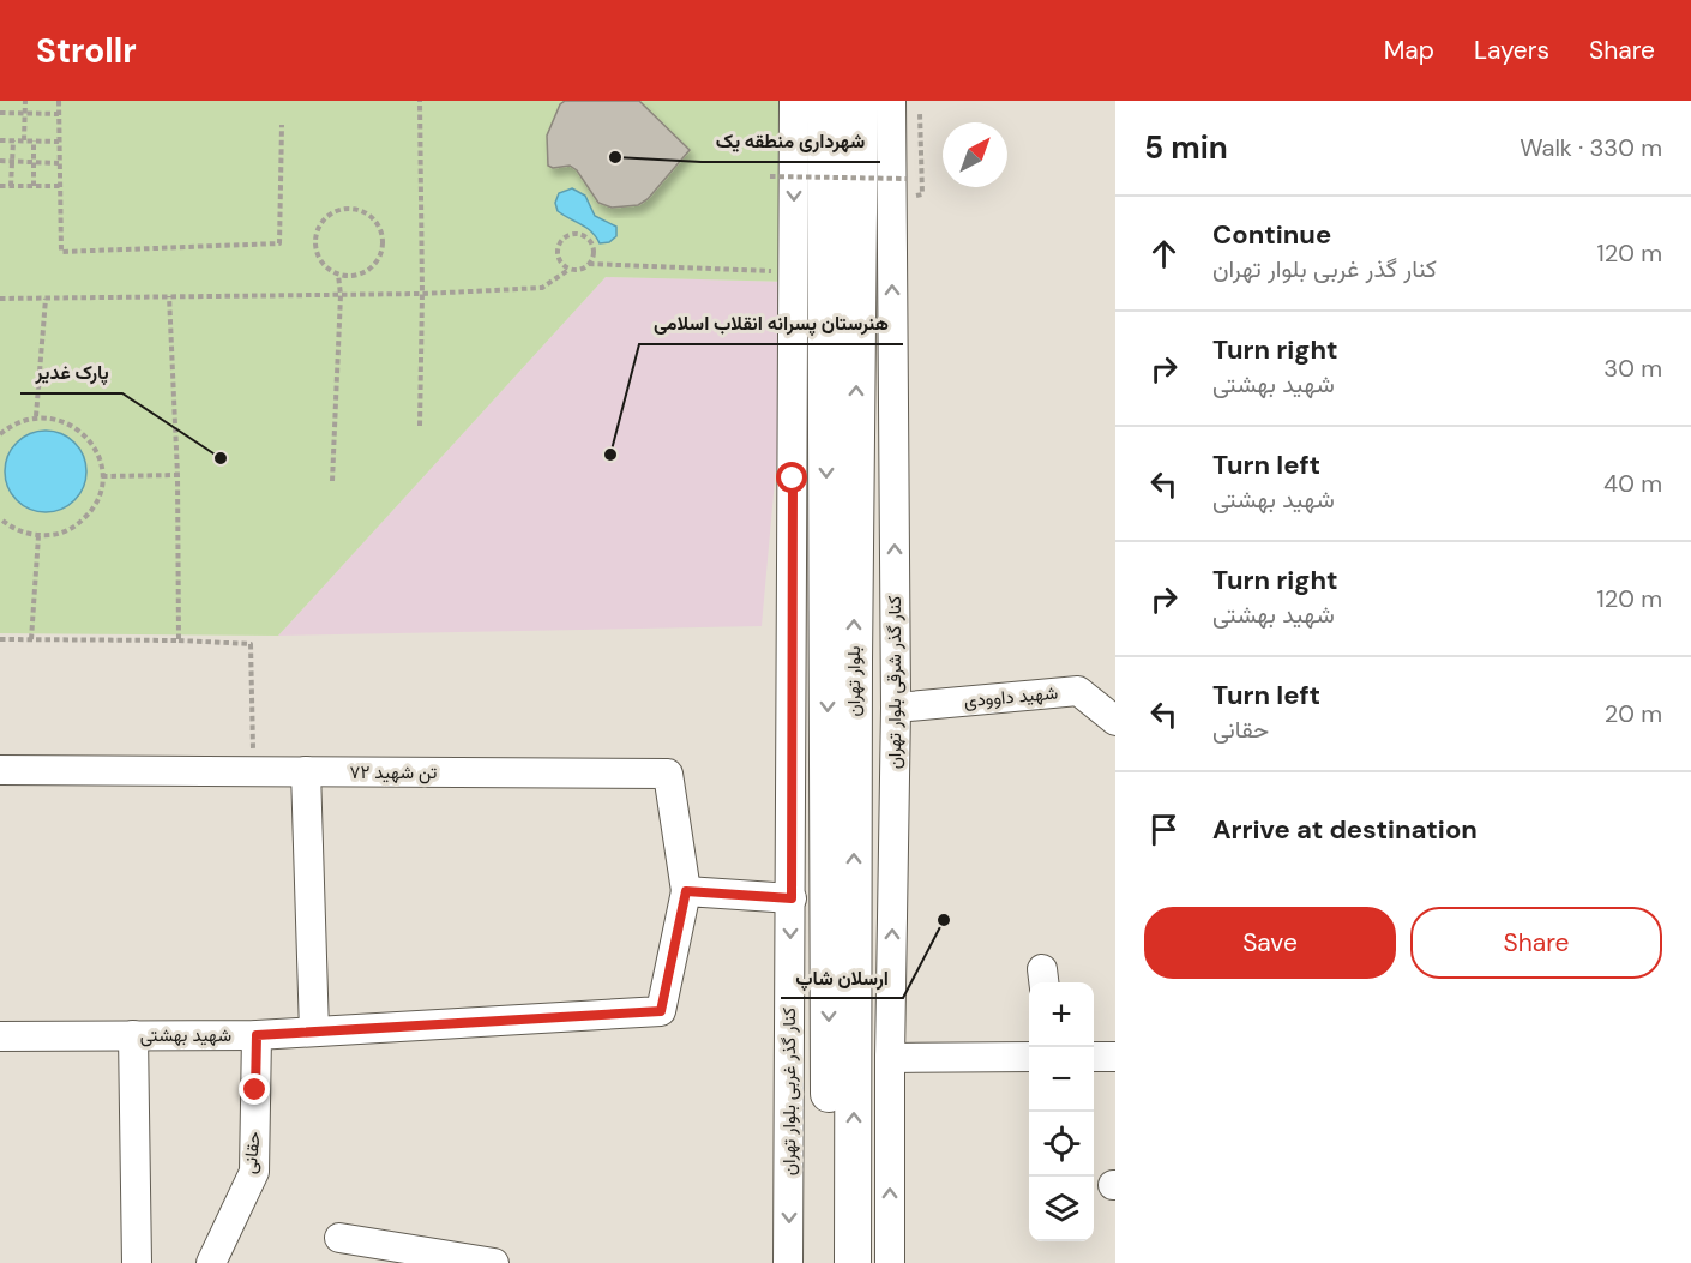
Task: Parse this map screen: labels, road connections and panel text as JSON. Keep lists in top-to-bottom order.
{
  "streets": {
    "main road": ["بلوار تهران"],
    "street": [
      "کنار گذر شرقی بلوار تهران",
      "شهید داوودی",
      "۷۲ تن شهید",
      "شهید بهشتی",
      "کنار گذر غربی بلوار تهران",
      "حقانی"
    ]
  },
  "crossings": [
    ["کنار گذر شرقی بلوار تهران", "شهید داوودی"],
    ["۷۲ تن شهید", "شهید بهشتی"],
    ["شهید بهشتی", "حقانی"]
  ],
  "one_way": ["کنار گذر شرقی بلوار تهران", "کنار گذر غربی بلوار تهران"],
  "places": [
    "شهرداری منطقه یک",
    "هنرستان پسرانه انقلاب اسلامی",
    "پارک غدیر",
    "ارسلان شاپ"
  ],
  "north": "top right",
  "page": {
    "header": "Strollr",
    "nav": ["Map", "Layers", "Share"],
    "heading": ["5 min", "Walk · 330 m"],
    "list": [
      ["Continue", "کنار گذر غربی بلوار تهران", "120 m"],
      ["Turn right", "شهید بهشتی", "30 m"],
      ["Turn left", "شهید بهشتی", "40 m"],
      ["Turn right", "شهید بهشتی", "120 m"],
      ["Turn left", "حقانی", "20 m"],
      "Arrive at destination"
    ],
    "buttons": ["Save", "Share"],
    "map_buttons": ["+", "−"]
  }
}
